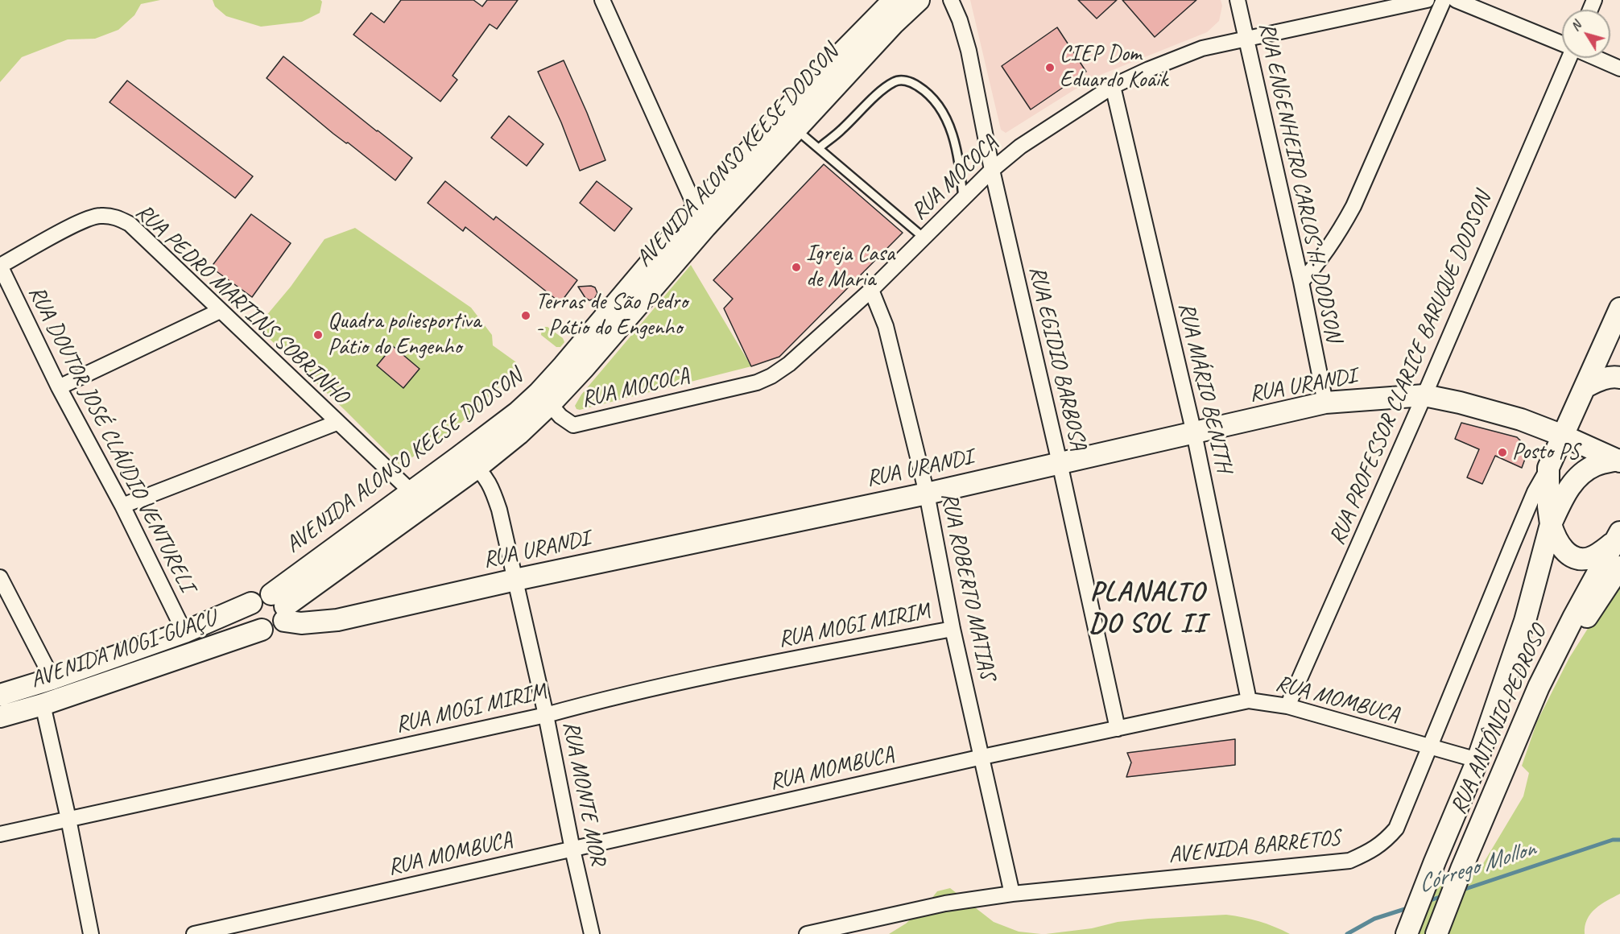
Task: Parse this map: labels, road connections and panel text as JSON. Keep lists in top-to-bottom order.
{
  "streets": {
    "street": [
      "AVENIDA ALONSO KEESE DODSON",
      "RUA MOCOCA",
      "RUA ENGENHEIRO CARLOS H. DODSON",
      "RUA PEDRO MARTINS SOBRINHO",
      "RUA EGIDIO BARBOSA",
      "RUA PROFESSOR CLARICE BARUQUE DODSON",
      "RUA URANDI",
      "RUA MÁRIO BENITH",
      "RUA DOUTOR JOSÉ CLÁUDIO VENTURELI",
      "RUA ROBERTO MATIAS",
      "RUA MOGI MIRIM",
      "AVENIDA MOGI-GUAÇU",
      "RUA MOMBUCA",
      "RUA ANTÔNIO PEDROSO",
      "RUA MONTE MOR",
      "AVENIDA BARRETOS"
    ]
  },
  "crossings": [
    ["AVENIDA ALONSO KEESE DODSON", "RUA MOCOCA"],
    ["AVENIDA ALONSO KEESE DODSON", "RUA PEDRO MARTINS SOBRINHO"],
    ["AVENIDA ALONSO KEESE DODSON", "RUA URANDI"],
    ["AVENIDA ALONSO KEESE DODSON", "AVENIDA MOGI-GUAÇU"],
    ["AVENIDA ALONSO KEESE DODSON", "RUA MONTE MOR"],
    ["RUA MOCOCA", "RUA ENGENHEIRO CARLOS H. DODSON"],
    ["RUA MOCOCA", "RUA EGIDIO BARBOSA"],
    ["RUA MOCOCA", "RUA MÁRIO BENITH"],
    ["RUA MOCOCA", "RUA ROBERTO MATIAS"],
    ["RUA ENGENHEIRO CARLOS H. DODSON", "RUA URANDI"],
    ["RUA PEDRO MARTINS SOBRINHO", "RUA DOUTOR JOSÉ CLÁUDIO VENTURELI"],
    ["RUA EGIDIO BARBOSA", "RUA URANDI"],
    ["RUA EGIDIO BARBOSA", "RUA MOMBUCA"],
    ["RUA PROFESSOR CLARICE BARUQUE DODSON", "RUA URANDI"],
    ["RUA PROFESSOR CLARICE BARUQUE DODSON", "RUA MOMBUCA"],
    ["RUA URANDI", "RUA MÁRIO BENITH"],
    ["RUA URANDI", "RUA ROBERTO MATIAS"],
    ["RUA URANDI", "AVENIDA MOGI-GUAÇU"],
    ["RUA URANDI", "RUA MONTE MOR"],
    ["RUA MÁRIO BENITH", "RUA MOMBUCA"],
    ["RUA DOUTOR JOSÉ CLÁUDIO VENTURELI", "AVENIDA MOGI-GUAÇU"],
    ["RUA ROBERTO MATIAS", "RUA MOGI MIRIM"],
    ["RUA ROBERTO MATIAS", "RUA MOMBUCA"],
    ["RUA ROBERTO MATIAS", "AVENIDA BARRETOS"],
    ["RUA MOGI MIRIM", "RUA MONTE MOR"],
    ["RUA MOMBUCA", "RUA MONTE MOR"],
    ["RUA MOMBUCA", "AVENIDA BARRETOS"]
  ],
  "districts": ["PLANALTO DO SOL II"],
  "water": ["Córrego Mollon"],
  "places": [
    "CIEP Dom Eduardo Koaik",
    "Igreja Casa de Maria",
    "Terras de São Pedro - Pátio do Engenho",
    "Quadra poliesportiva Pátio do Engenho",
    "Posto PS"
  ],
  "north": "top left"
}
